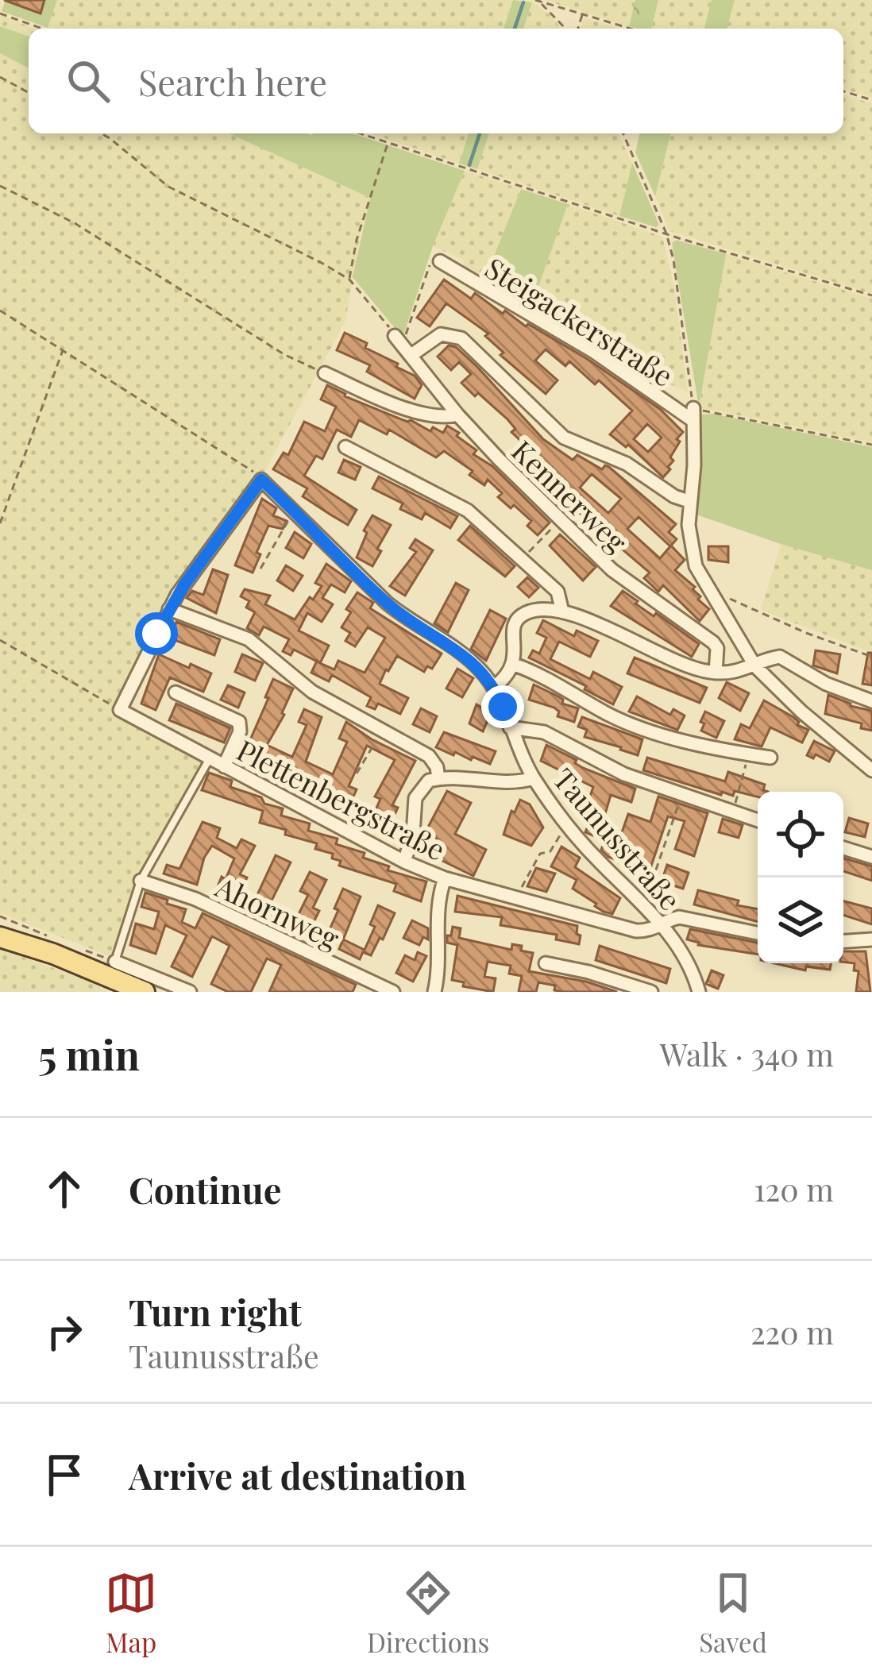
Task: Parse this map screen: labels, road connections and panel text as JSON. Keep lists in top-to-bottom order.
{
  "streets": {
    "street": [
      "Steigackerstraße",
      "Kennerweg",
      "Plettenbergstraße",
      "Taunusstraße",
      "Ahornweg"
    ]
  },
  "crossings": [
    ["Plettenbergstraße", "Taunusstraße"]
  ],
  "page": {
    "search": "Search here",
    "heading": ["5 min", "Walk · 340 m"],
    "list": [
      ["Continue", "120 m"],
      ["Turn right", "Taunusstraße", "220 m"],
      "Arrive at destination"
    ],
    "nav": ["Map", "Directions", "Saved"]
  }
}
